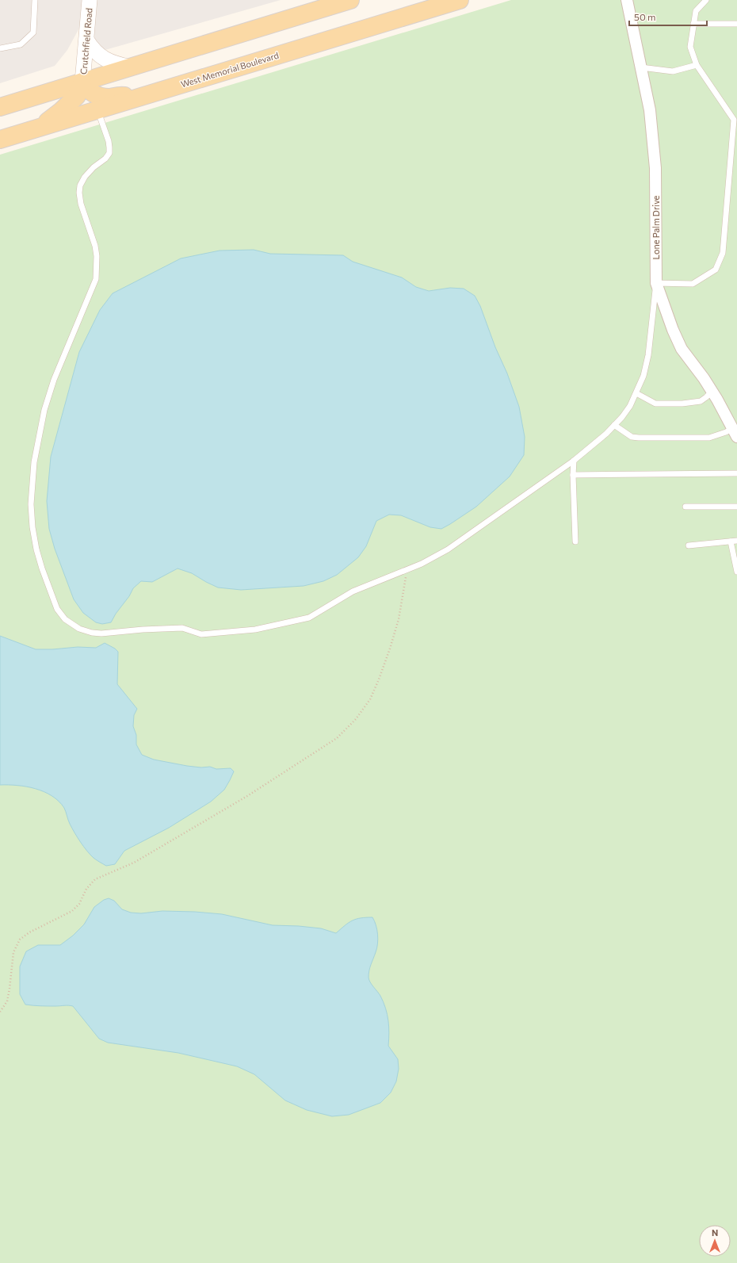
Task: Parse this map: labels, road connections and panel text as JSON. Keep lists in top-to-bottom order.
{
  "streets": {
    "main road": ["West Memorial Boulevard"],
    "street": ["Crutchfield Road", "Lone Palm Drive"]
  },
  "scale_bar": "50 m",
  "north": "top"
}
